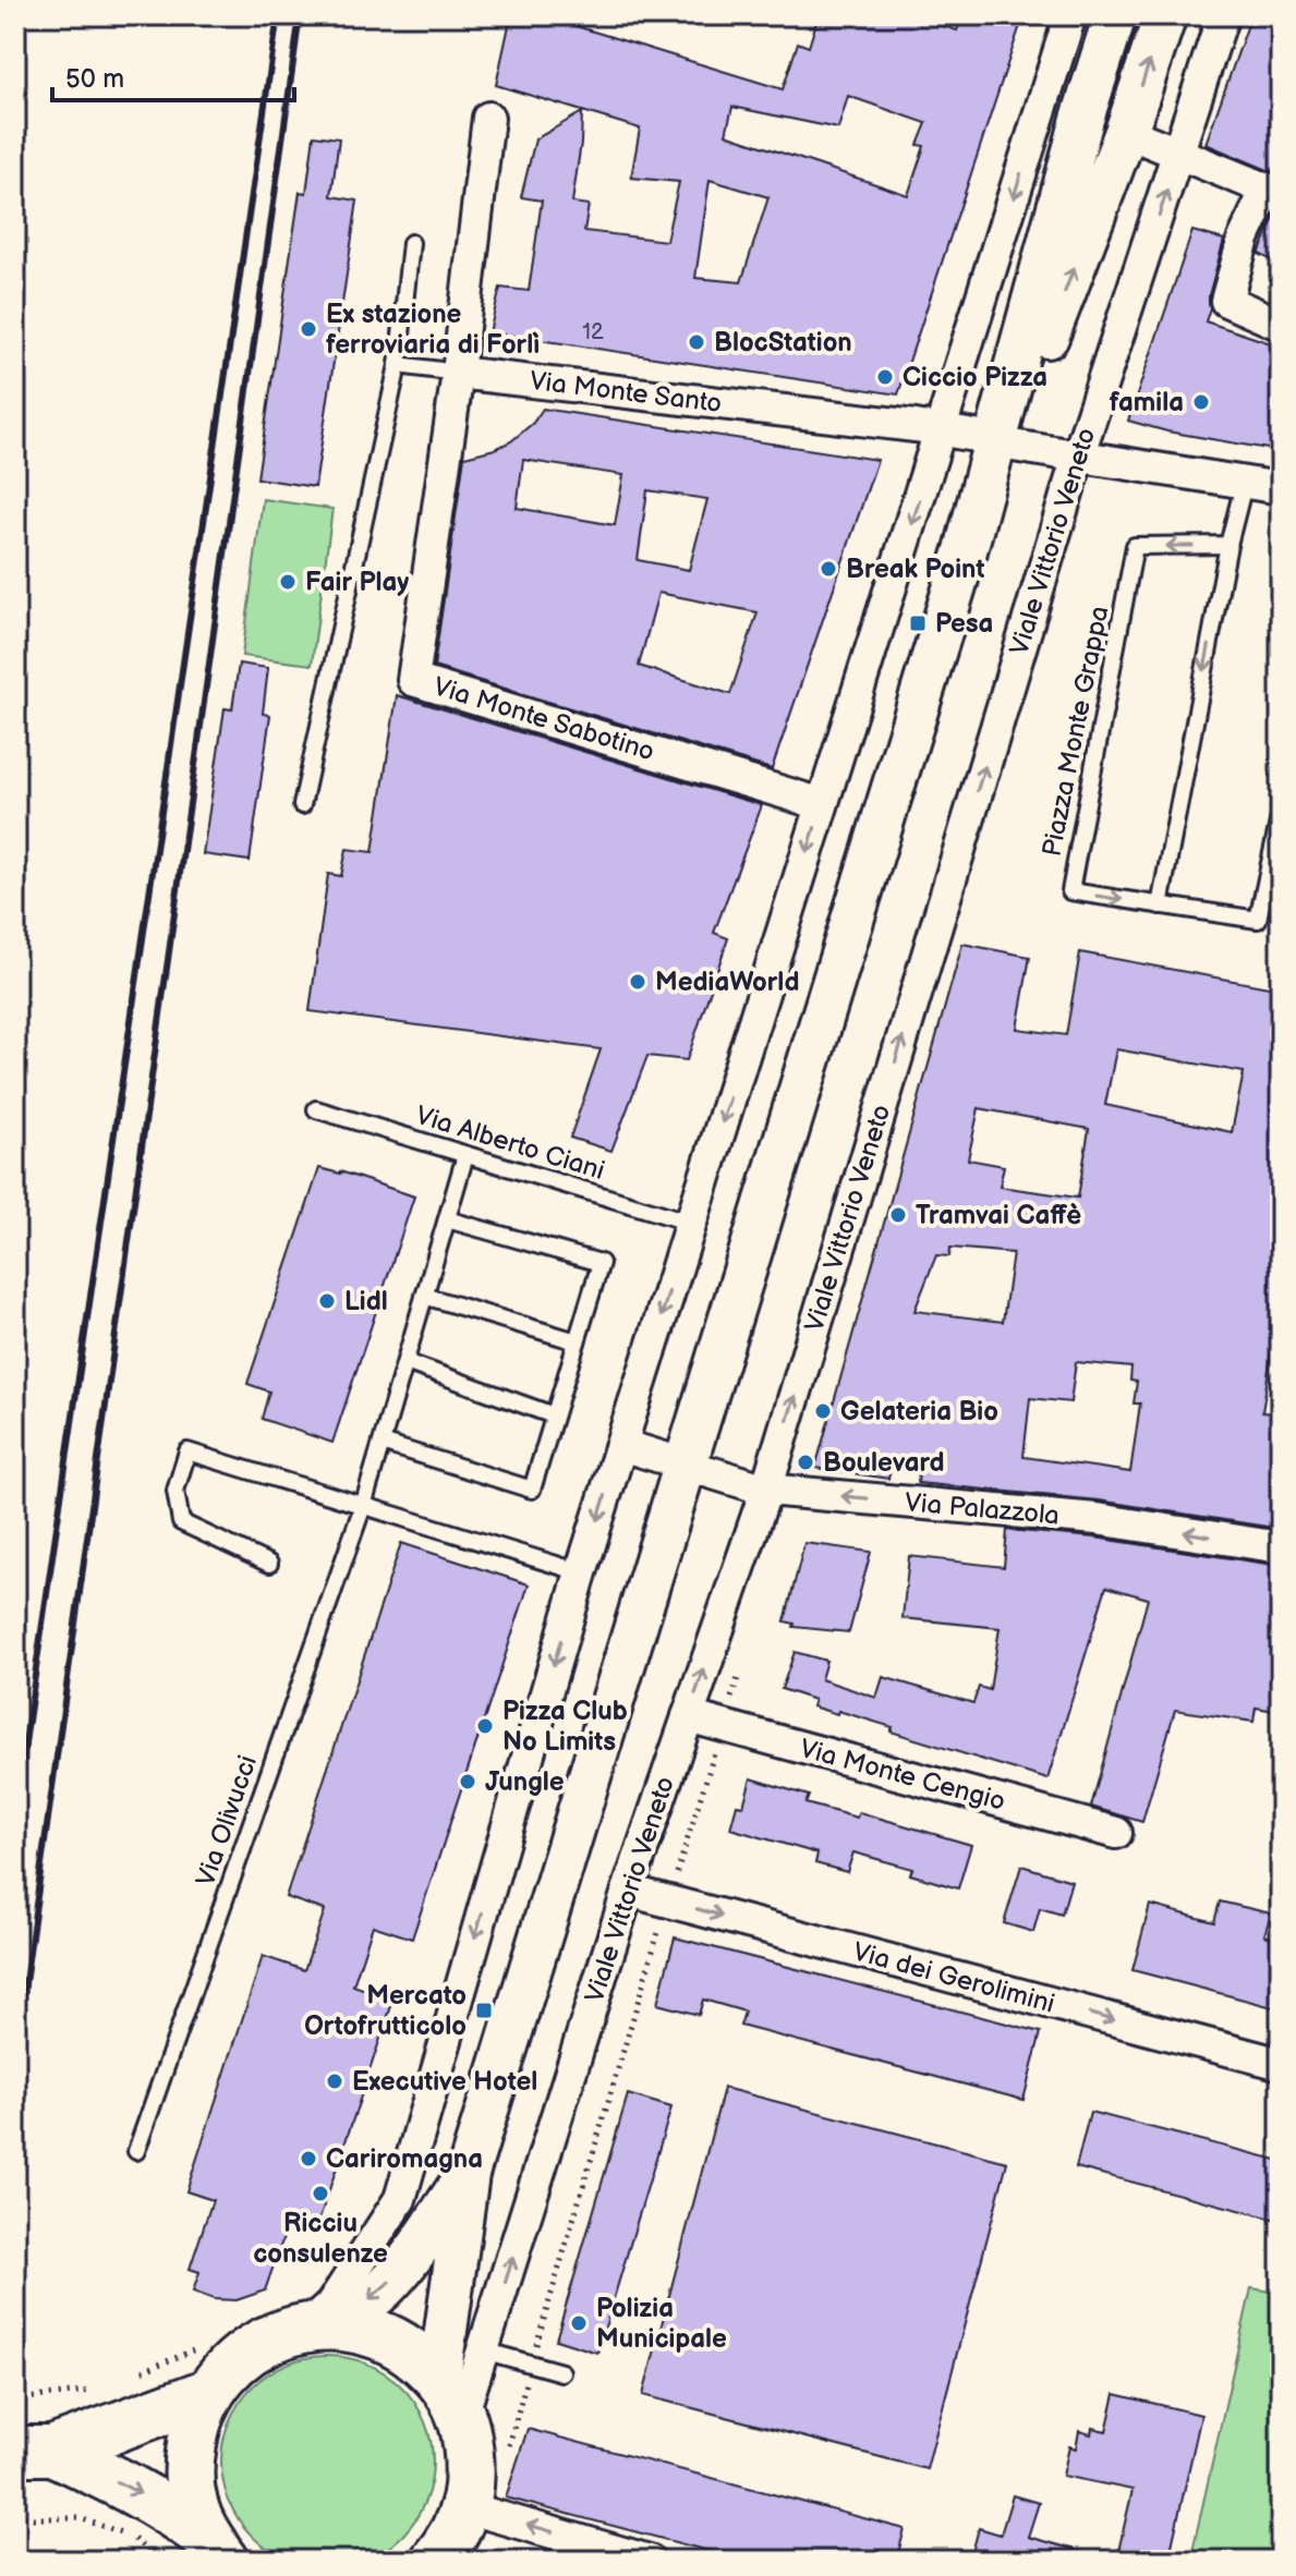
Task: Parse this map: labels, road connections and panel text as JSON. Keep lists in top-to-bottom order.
{
  "streets": {
    "street": [
      "Via Monte Santo",
      "Viale Vittorio Veneto",
      "Via Monte Sabotino",
      "Via Palazzola",
      "Via Monte Cengio",
      "Via dei Gerolimini"
    ],
    "lane": ["Piazza Monte Grappa", "Via Alberto Ciani", "Via Olivucci"]
  },
  "crossings": [
    ["Via Monte Santo", "Viale Vittorio Veneto"],
    ["Via Monte Santo", "Via Monte Sabotino"],
    ["Viale Vittorio Veneto", "Via Palazzola"],
    ["Viale Vittorio Veneto", "Via Monte Cengio"],
    ["Viale Vittorio Veneto", "Via dei Gerolimini"],
    ["Via Alberto Ciani", "Via Olivucci"]
  ],
  "one_way": ["Via Palazzola", "Via dei Gerolimini"],
  "places": {
    "other": [
      "Ex stazione ferroviaria di Forlì",
      "BlocStation",
      "Ciccio Pizza",
      "famila",
      "Break Point",
      "Fair Play",
      "MediaWorld",
      "Tramvai Caffè",
      "Lidl",
      "Gelateria Bio",
      "Boulevard",
      "Pizza Club No Limits",
      "Jungle",
      "Executive Hotel",
      "Cariromagna",
      "Ricciu consulenze",
      "Polizia Municipale"
    ],
    "transit": ["Pesa", "Mercato Ortofrutticolo"]
  },
  "house_numbers": ["12"],
  "scale_bar": "50 m"
}
